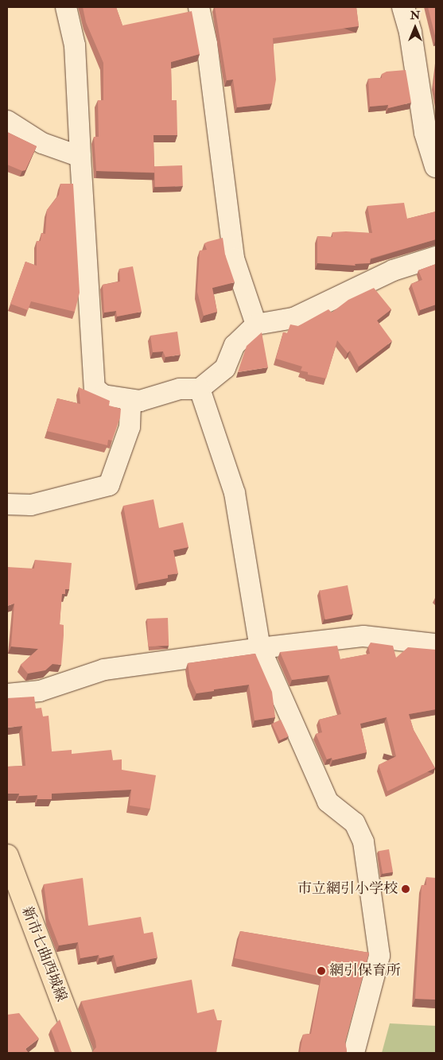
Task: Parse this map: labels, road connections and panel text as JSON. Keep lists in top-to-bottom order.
{
  "streets": {
    "main road": ["新市七曲西城線"]
  },
  "places": ["市立網引小学校", "網引保育所"],
  "north": "top"
}
